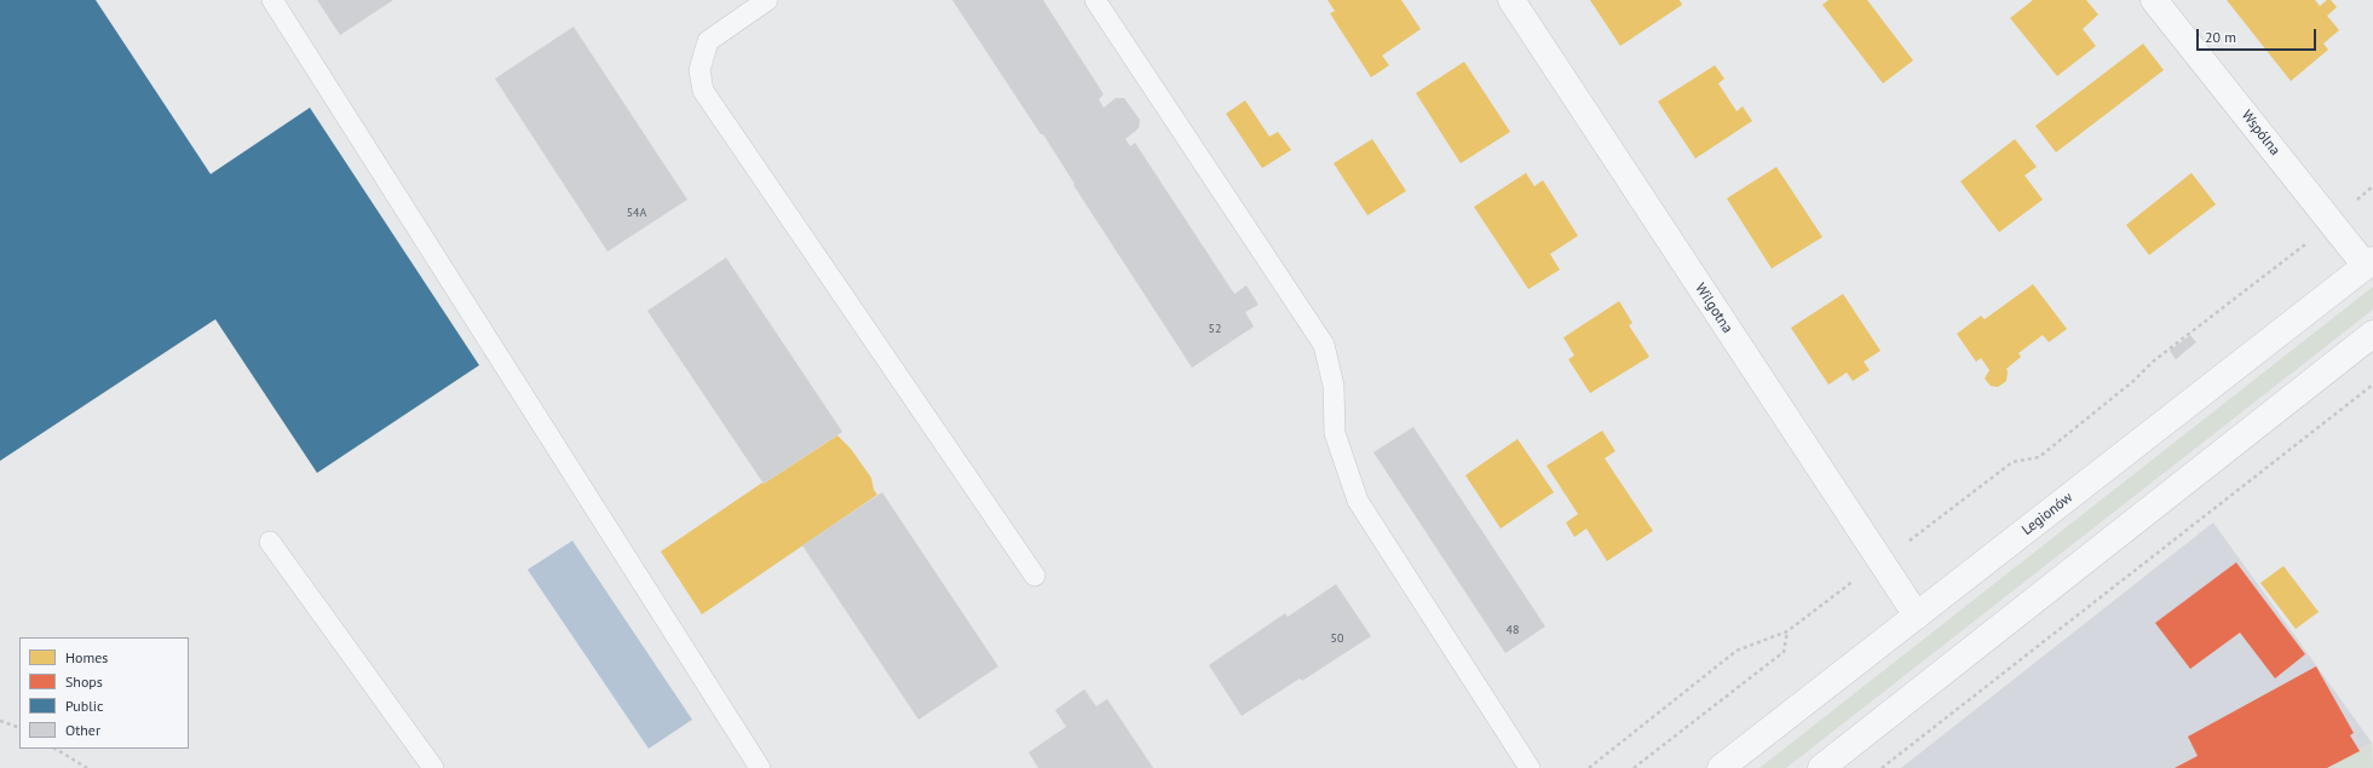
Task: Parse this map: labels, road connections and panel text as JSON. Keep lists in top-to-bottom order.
{
  "streets": {
    "street": ["Wspólna", "Wilgotna", "Legionów"]
  },
  "crossings": [
    ["Wspólna", "Legionów"],
    ["Wilgotna", "Legionów"]
  ],
  "house_numbers": [
    "54A",
    "52",
    "48",
    "50"
  ],
  "legend": [
    "Homes",
    "Shops",
    "Public",
    "Other"
  ],
  "scale_bar": "20 m"
}
